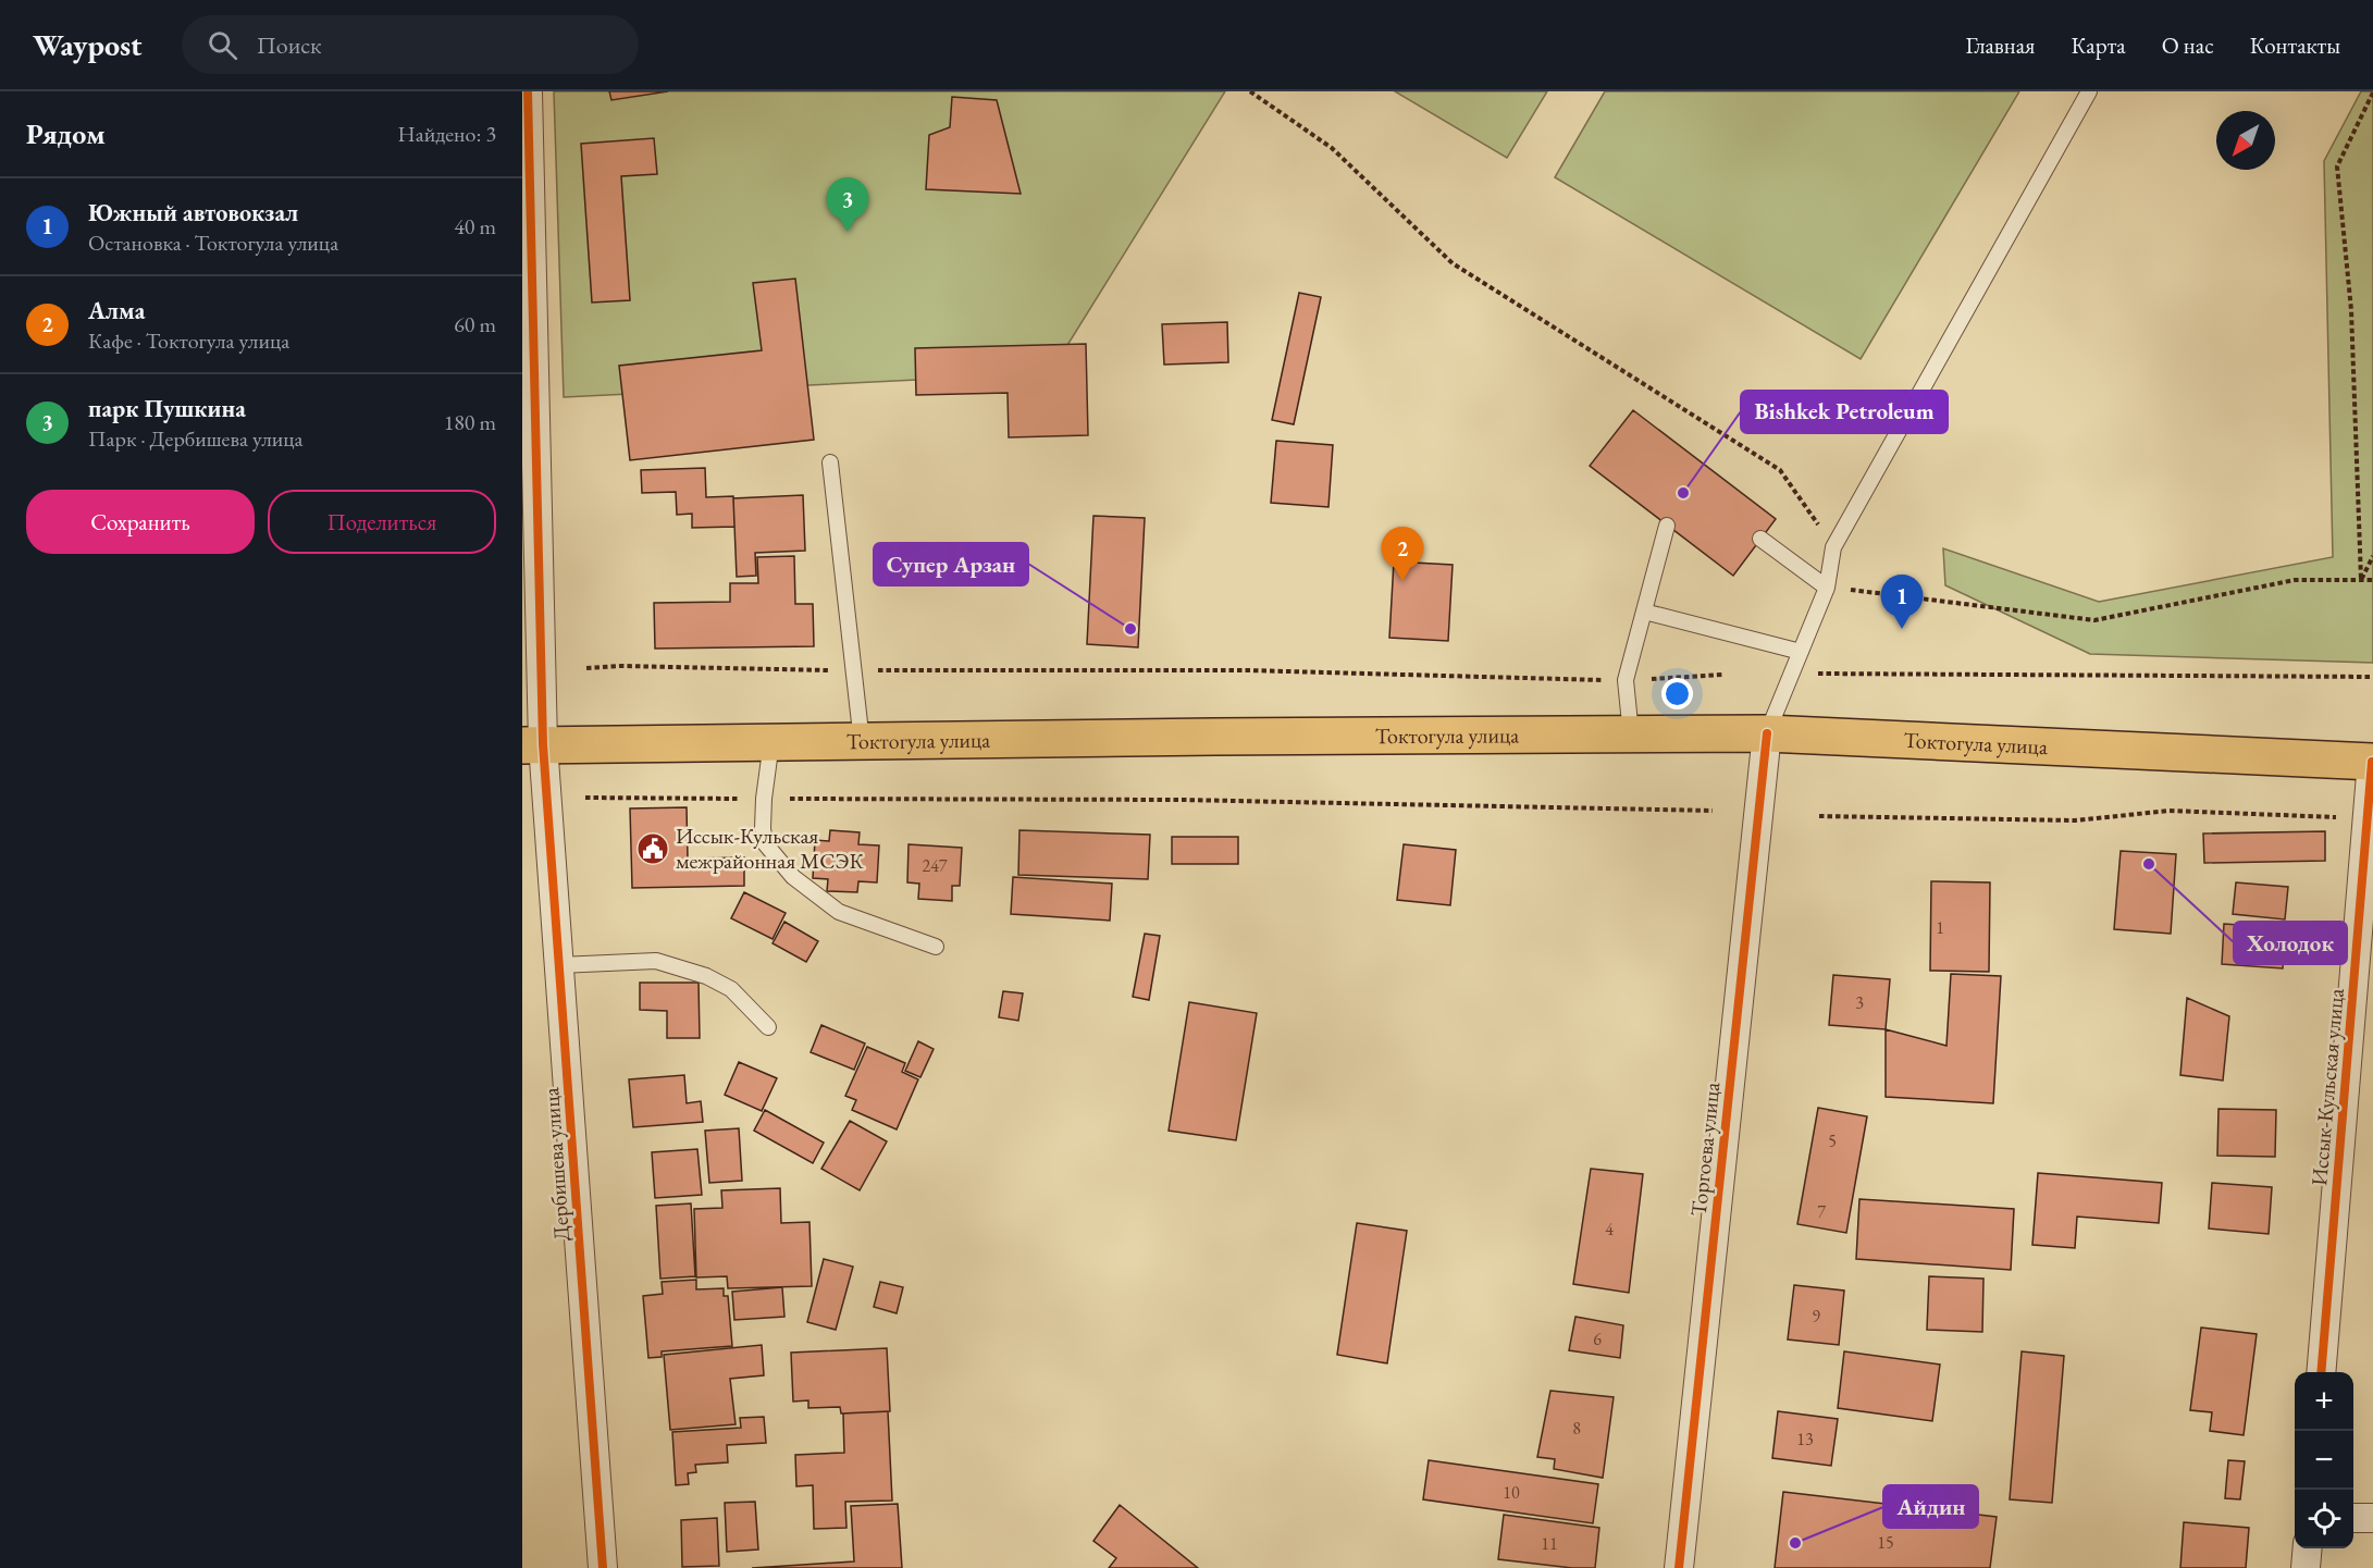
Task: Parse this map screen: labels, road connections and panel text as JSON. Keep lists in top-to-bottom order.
{
  "streets": {
    "highway": ["Токтогула улица"],
    "street": ["Иссык-Кульская улица", "Торгоева улица", "Дербишева улица"]
  },
  "crossings": [
    ["Токтогула улица", "Иссык-Кульская улица"],
    ["Токтогула улица", "Торгоева улица"],
    ["Токтогула улица", "Дербишева улица"]
  ],
  "places": {
    "other": [
      "Bishkek Petroleum",
      "Супер Арзан",
      "Холодок",
      "Айдин"
    ],
    "public building": ["Иссык-Кульская межрайонная МСЭК"]
  },
  "house_numbers": [
    "247",
    "1",
    "3",
    "5",
    "7",
    "4",
    "9",
    "6",
    "8",
    "13",
    "10",
    "15",
    "11"
  ],
  "north": "bottom left",
  "page": {
    "header": "Waypost",
    "search": "Поиск",
    "nav": [
      "Главная",
      "Карта",
      "О нас",
      "Контакты"
    ],
    "heading": ["Рядом", "Найдено: 3"],
    "list": [
      {
        "mark": "1",
        "name": "Южный автовокзал",
        "note": "Остановка · Токтогула улица",
        "value": "40 m"
      },
      {
        "mark": "2",
        "name": "Алма",
        "note": "Кафе · Токтогула улица",
        "value": "60 m"
      },
      {
        "mark": "3",
        "name": "парк Пушкина",
        "note": "Парк · Дербишева улица",
        "value": "180 m"
      }
    ],
    "pins": ["3", "2", "1"],
    "buttons": ["Сохранить", "Поделиться"],
    "map_buttons": ["+", "−"]
  }
}
